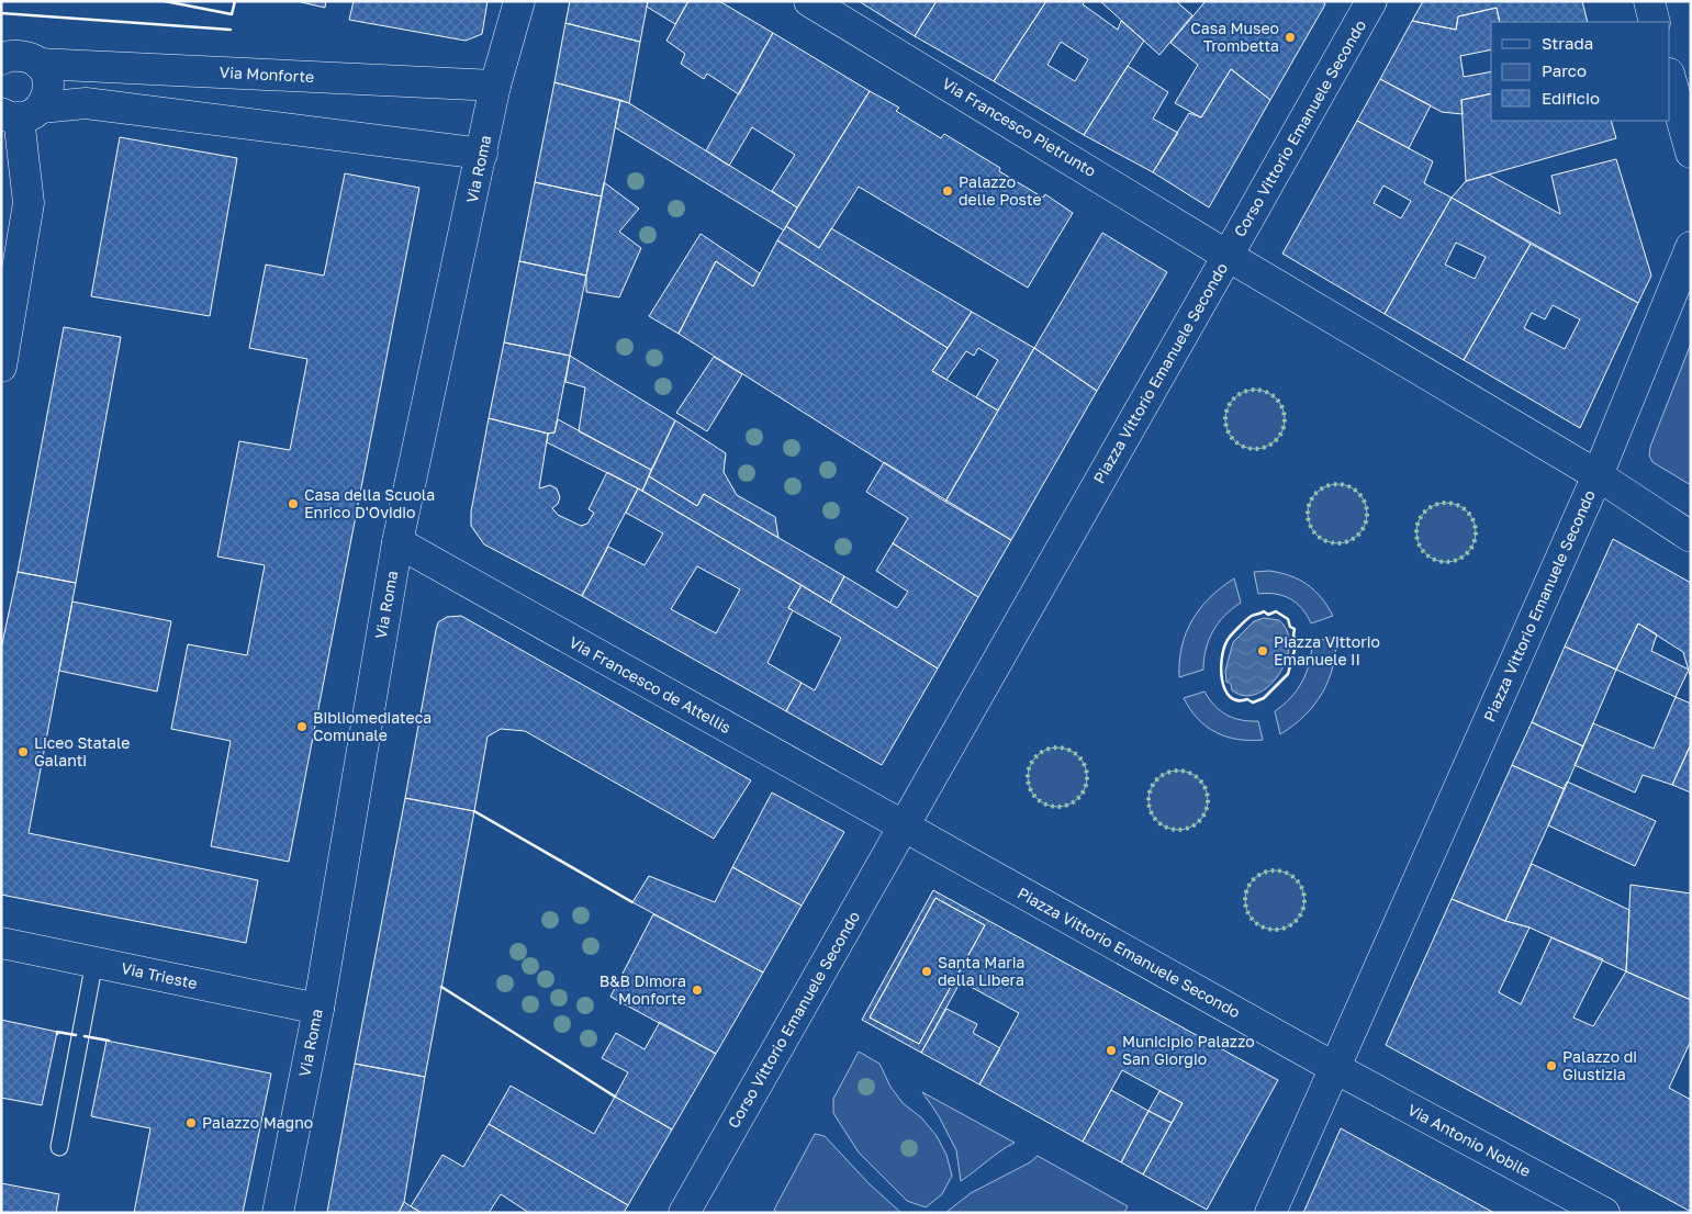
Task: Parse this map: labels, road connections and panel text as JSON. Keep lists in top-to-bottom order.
{
  "streets": {
    "street": [
      "Via Monforte",
      "Via Francesco Pietrunto",
      "Corso Vittorio Emanuele Secondo",
      "Via Roma",
      "Piazza Vittorio Emanuele Secondo",
      "Via Francesco de Attellis",
      "Via Trieste",
      "Via Antonio Nobile"
    ]
  },
  "crossings": [
    ["Via Monforte", "Via Roma"],
    ["Via Francesco Pietrunto", "Corso Vittorio Emanuele Secondo"],
    ["Via Francesco Pietrunto", "Piazza Vittorio Emanuele Secondo"],
    ["Corso Vittorio Emanuele Secondo", "Piazza Vittorio Emanuele Secondo"],
    ["Corso Vittorio Emanuele Secondo", "Via Francesco de Attellis"],
    ["Via Roma", "Via Francesco de Attellis"],
    ["Via Roma", "Via Trieste"],
    ["Piazza Vittorio Emanuele Secondo", "Via Francesco de Attellis"],
    ["Piazza Vittorio Emanuele Secondo", "Via Antonio Nobile"]
  ],
  "places": [
    "Casa Museo Trombetta",
    "Palazzo delle Poste",
    "Casa della Scuola Enrico D'Ovidio",
    "Piazza Vittorio Emanuele II",
    "Bibliomediateca Comunale",
    "Liceo Statale Galanti",
    "Santa Maria della Libera",
    "B&B Dimora Monforte",
    "Municipio Palazzo San Giorgio",
    "Palazzo di Giustizia",
    "Palazzo Magno"
  ],
  "legend": ["Strada", "Parco", "Edificio"]
}
